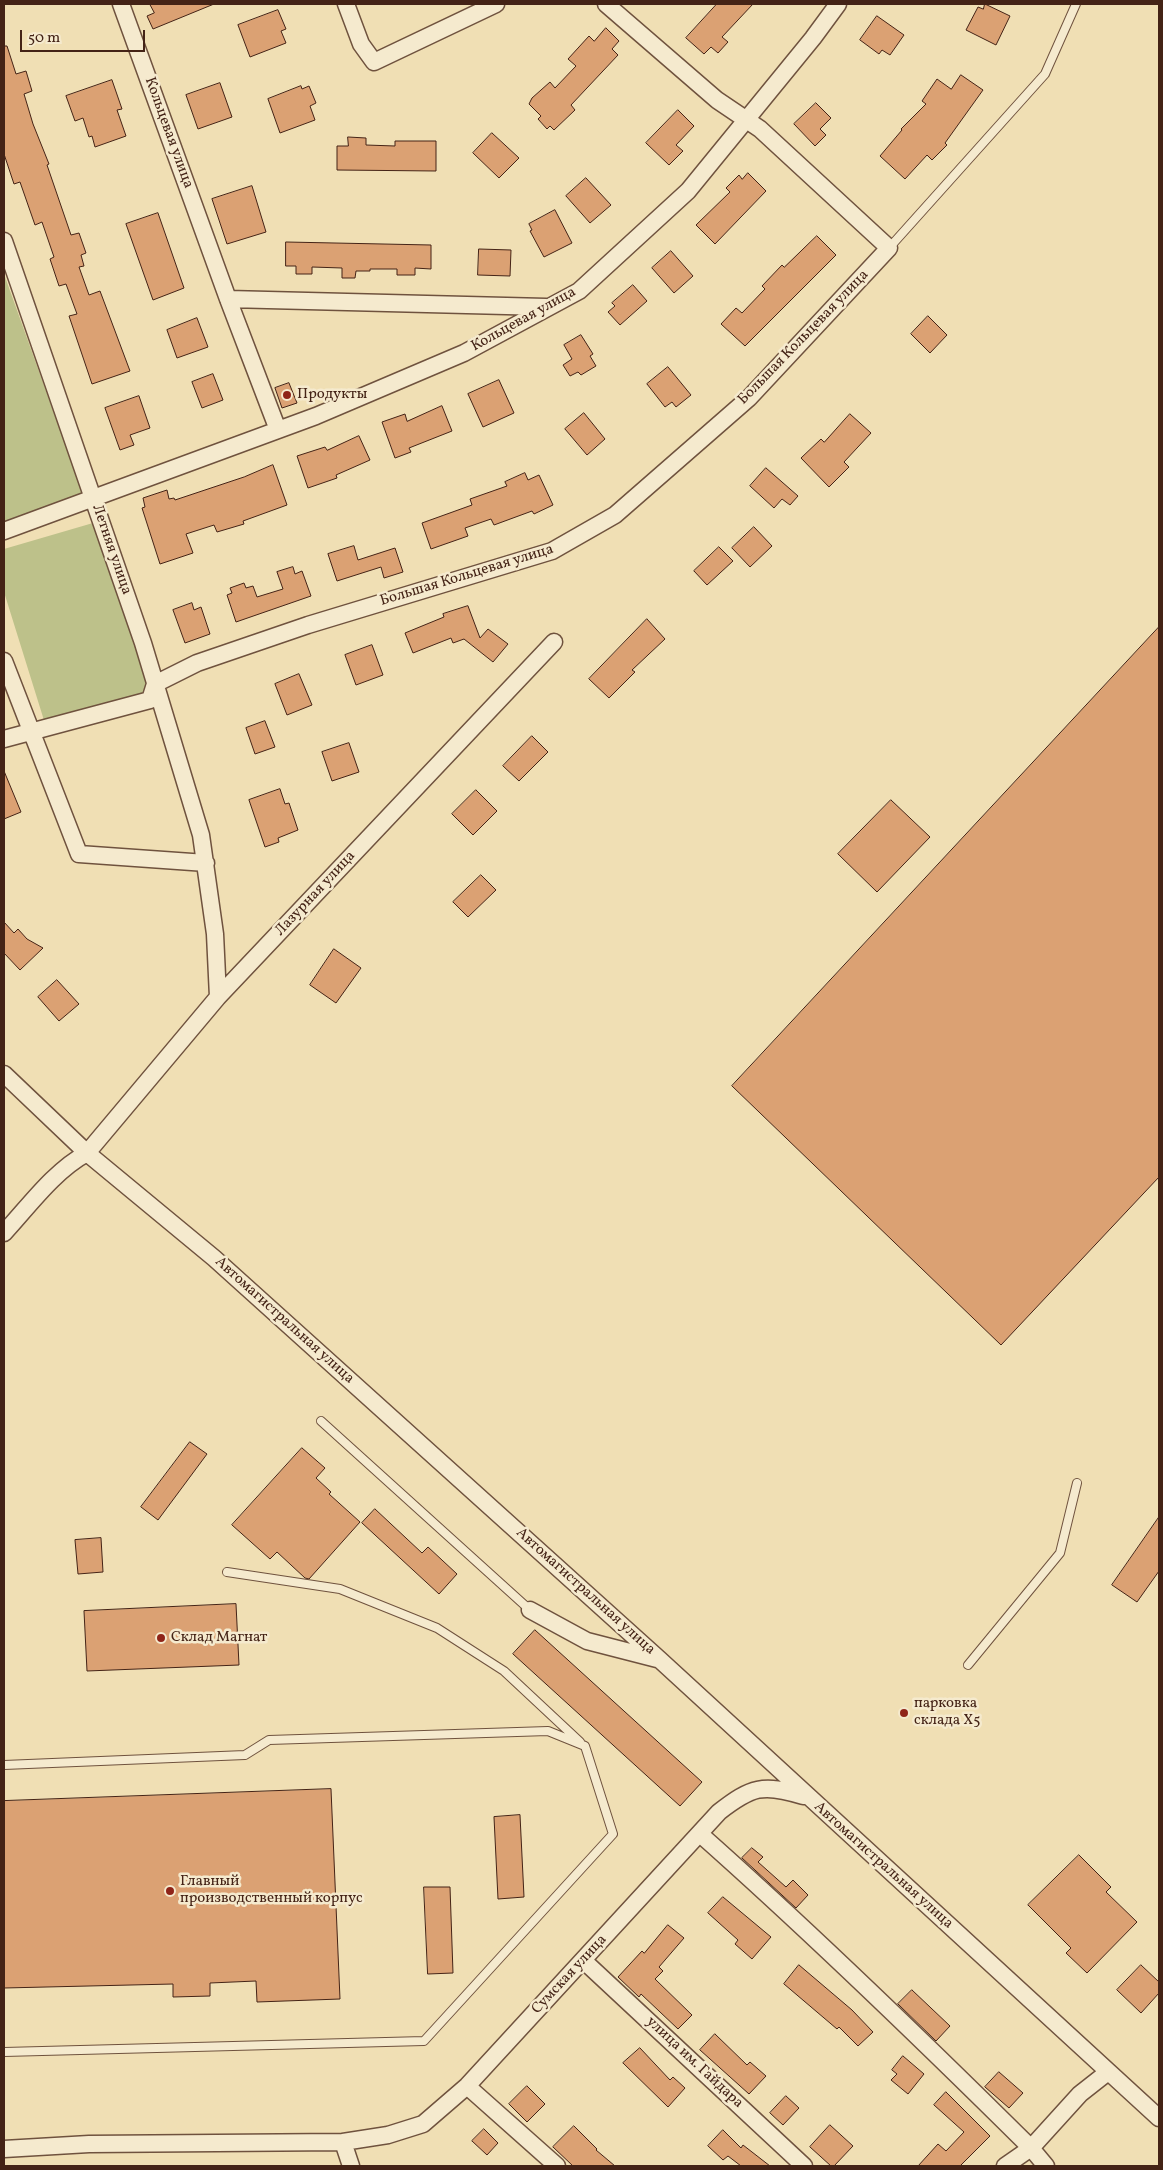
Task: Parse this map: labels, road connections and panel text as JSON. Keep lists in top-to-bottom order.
{
  "streets": {
    "street": [
      "Кольцевая улица",
      "Большая Кольцевая улица",
      "Летняя улица",
      "Лазурная улица",
      "Автомагистральная улица",
      "Сумская улица",
      "улица им. Гайдара"
    ]
  },
  "crossings": [
    ["Кольцевая улица", "Летняя улица"],
    ["Большая Кольцевая улица", "Летняя улица"],
    ["Летняя улица", "Лазурная улица"],
    ["Лазурная улица", "Автомагистральная улица"],
    ["Автомагистральная улица", "Сумская улица"],
    ["Сумская улица", "улица им. Гайдара"]
  ],
  "places": [
    "Продукты",
    "Склад Магнат",
    "парковка склада X5",
    "Главный производственный корпус"
  ],
  "scale_bar": "50 m"
}
